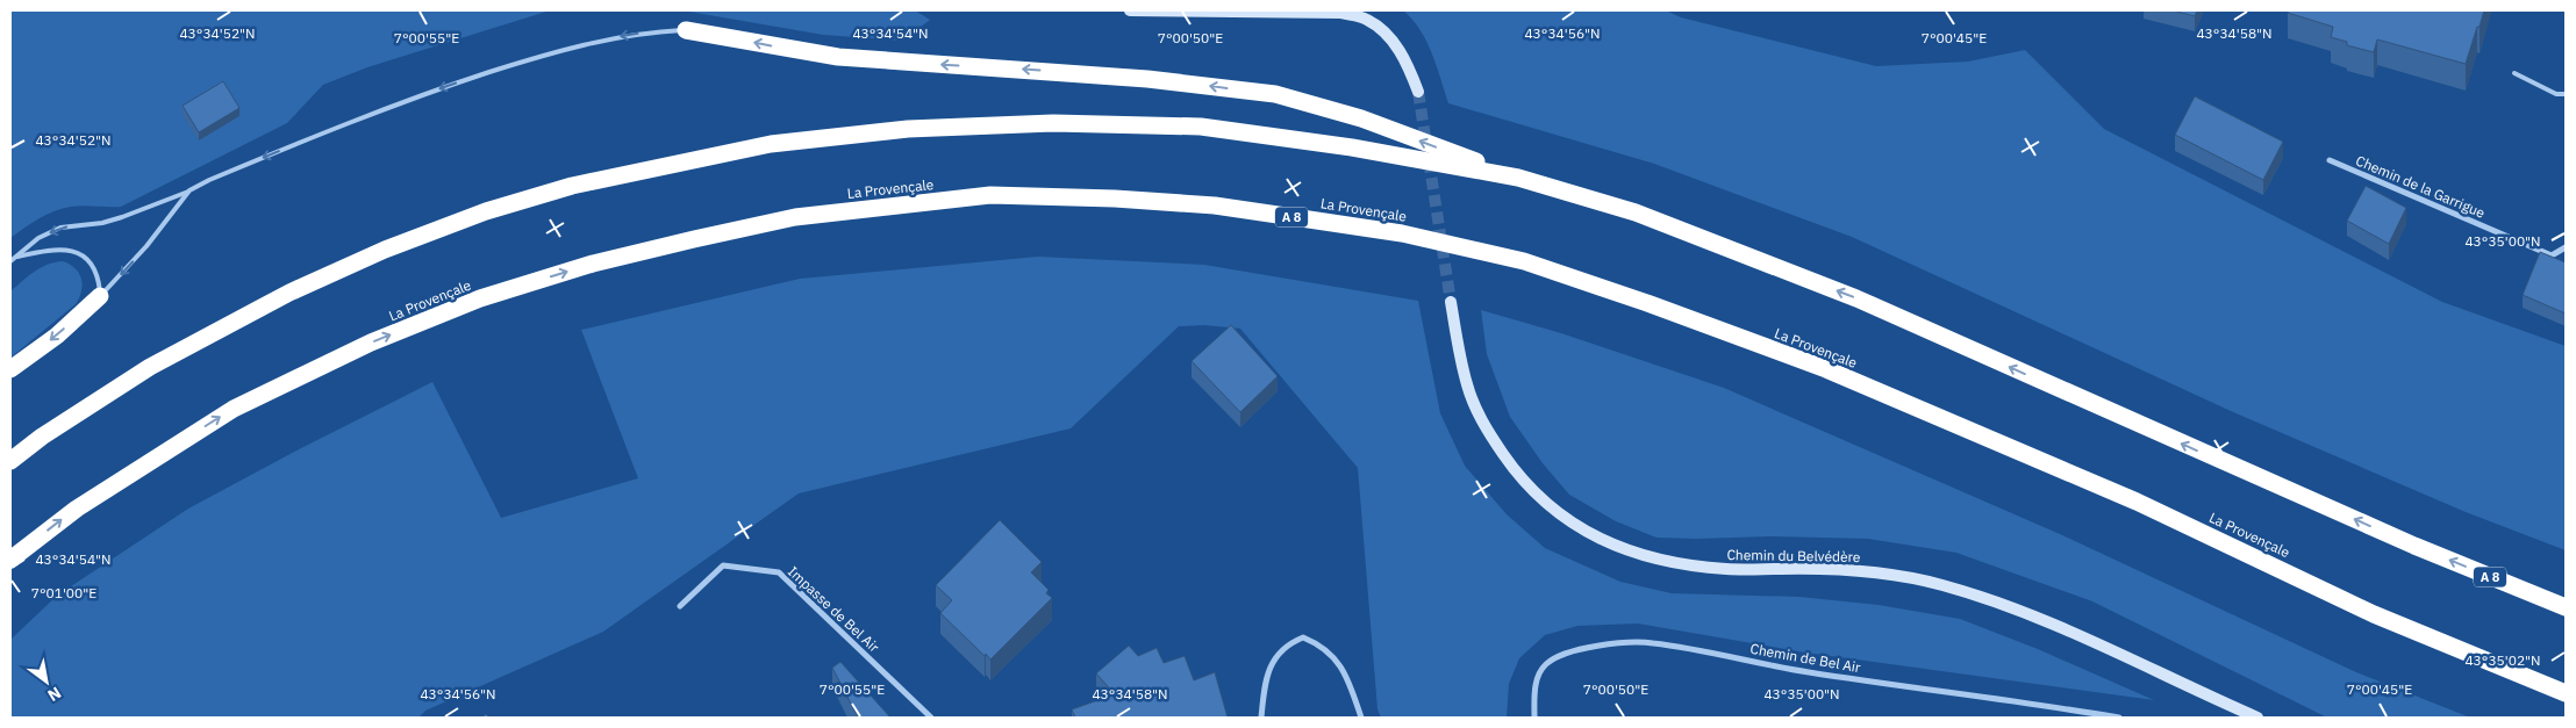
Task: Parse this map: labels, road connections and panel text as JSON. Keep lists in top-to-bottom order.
{
  "streets": {
    "highway": ["La Provençale", "A 8"],
    "street": [
      "Chemin de la Garrigue",
      "Chemin du Belvédère",
      "Impasse de Bel Air",
      "Chemin de Bel Air"
    ]
  },
  "north": "bottom right",
  "coordinates": [
    "43°34'52\"N",
    "43°34'54\"N",
    "43°34'56\"N",
    "43°34'58\"N",
    "7°00'55\"E",
    "7°00'50\"E",
    "7°00'45\"E",
    "43°35'00\"N",
    "7°01'00\"E",
    "43°35'02\"N"
  ]
}
